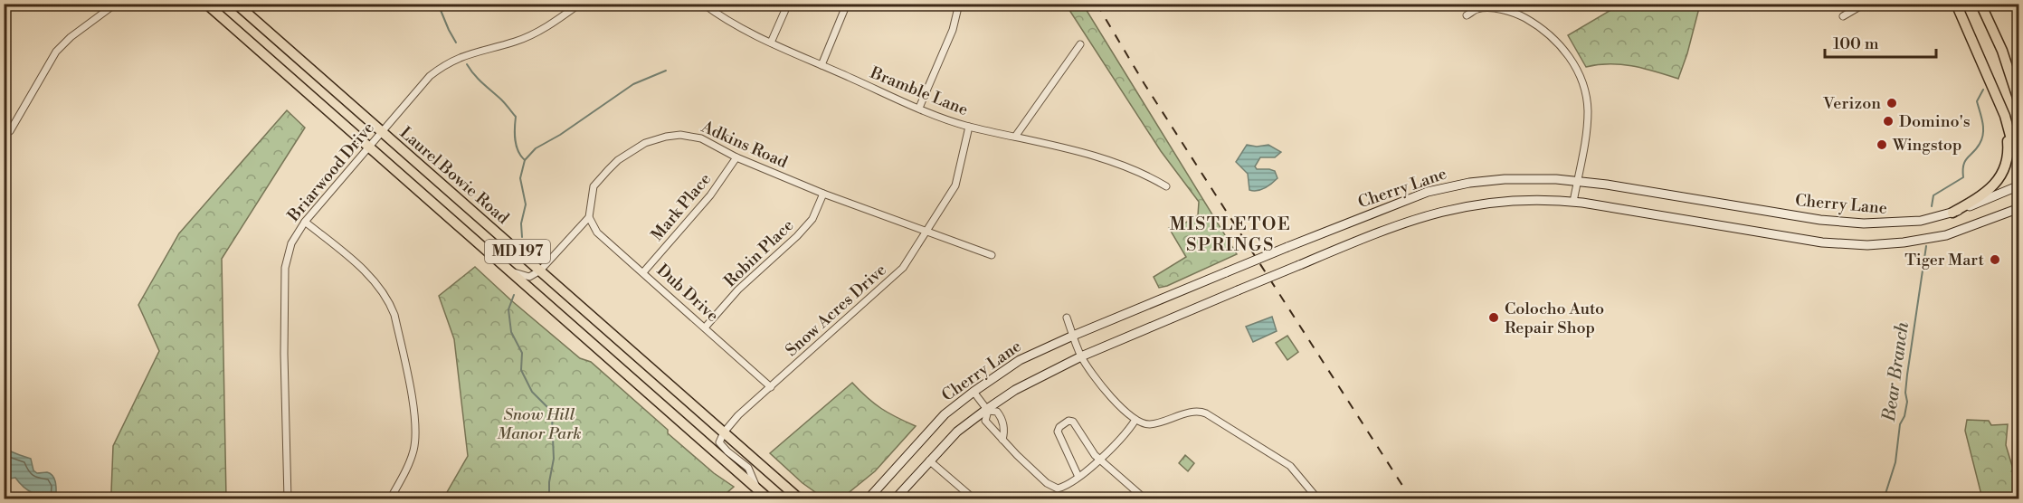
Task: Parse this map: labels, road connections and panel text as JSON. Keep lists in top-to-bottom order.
{
  "streets": {
    "main road": ["Laurel Bowie Road", "Cherry Lane", "MD 197"],
    "street": [
      "Bramble Lane",
      "Adkins Road",
      "Briarwood Drive",
      "Mark Place",
      "Robin Place",
      "Dub Drive",
      "Snow Acres Drive"
    ]
  },
  "crossings": [
    ["Bramble Lane", "Snow Acres Drive"],
    ["Adkins Road", "Mark Place"],
    ["Adkins Road", "Robin Place"],
    ["Adkins Road", "Dub Drive"],
    ["Adkins Road", "Snow Acres Drive"],
    ["Briarwood Drive", "Laurel Bowie Road"],
    ["Briarwood Drive", "MD 197"],
    ["Laurel Bowie Road", "Snow Acres Drive"],
    ["Mark Place", "Dub Drive"],
    ["Robin Place", "Dub Drive"],
    ["Dub Drive", "Snow Acres Drive"]
  ],
  "districts": ["MISTLETOE SPRINGS"],
  "water": ["Bear Branch"],
  "parks": ["Snow Hill Manor Park"],
  "places": [
    "Verizon",
    "Domino's",
    "Wingstop",
    "Tiger Mart",
    "Colocho Auto Repair Shop"
  ],
  "scale_bar": "100 m"
}
